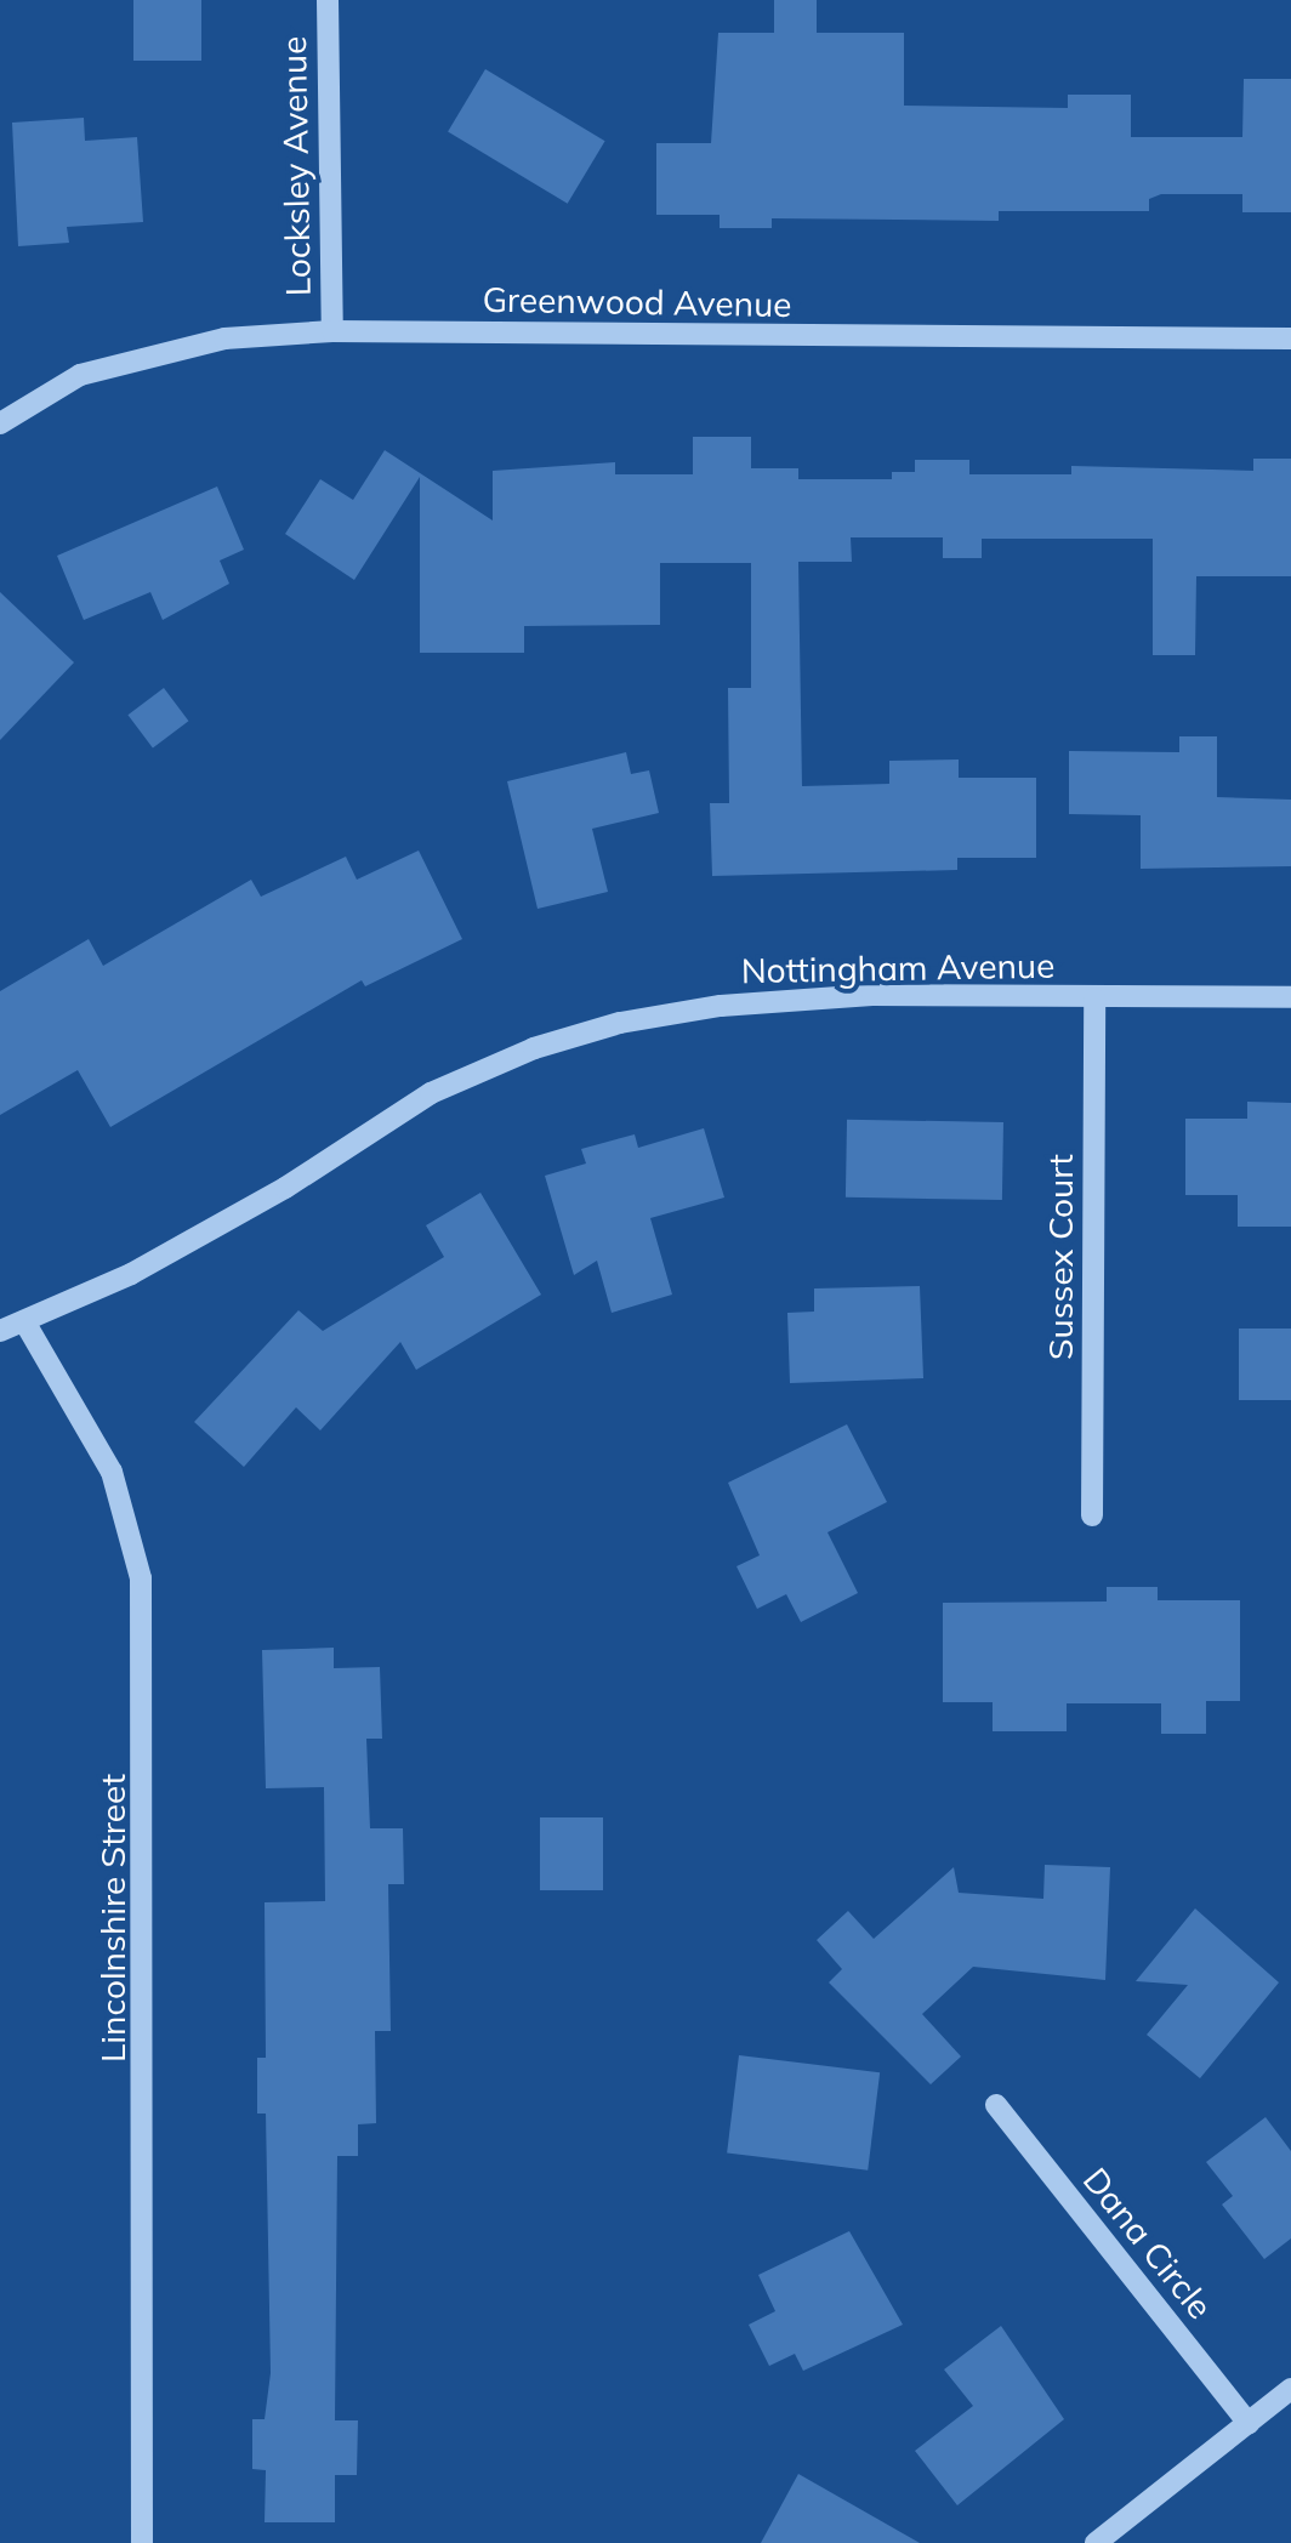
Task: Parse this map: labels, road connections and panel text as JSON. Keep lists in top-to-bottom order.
{
  "streets": {
    "street": [
      "Locksley Avenue",
      "Greenwood Avenue",
      "Nottingham Avenue",
      "Sussex Court",
      "Lincolnshire Street",
      "Dana Circle"
    ]
  },
  "crossings": [
    ["Locksley Avenue", "Greenwood Avenue"],
    ["Nottingham Avenue", "Sussex Court"],
    ["Nottingham Avenue", "Lincolnshire Street"]
  ]
}
